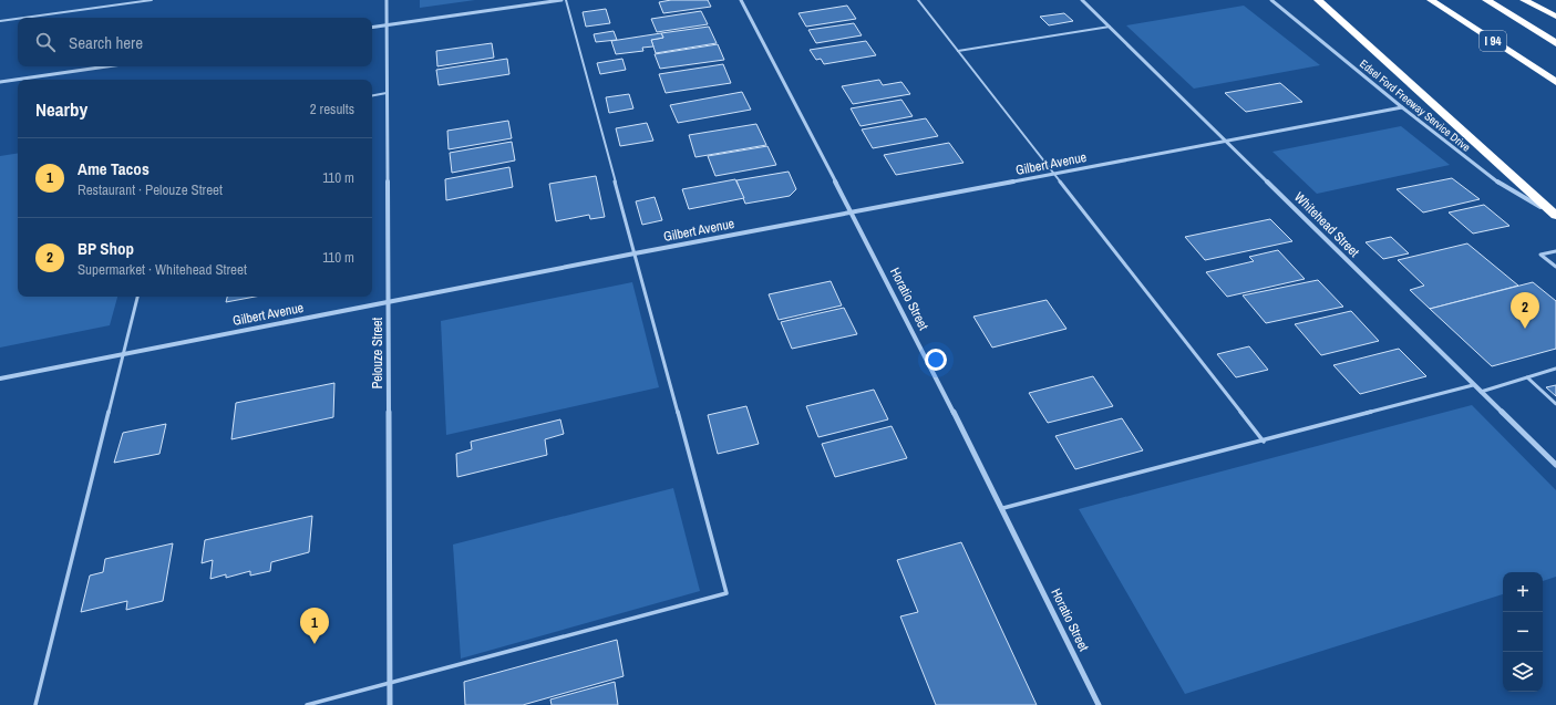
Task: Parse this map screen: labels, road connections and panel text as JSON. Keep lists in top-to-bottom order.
{
  "streets": {
    "highway": ["I 94"],
    "street": [
      "Edsel Ford Freeway Service Drive",
      "Gilbert Avenue",
      "Whitehead Street",
      "Horatio Street",
      "Pelouze Street"
    ]
  },
  "crossings": [
    ["Edsel Ford Freeway Service Drive", "Gilbert Avenue"],
    ["Gilbert Avenue", "Whitehead Street"],
    ["Gilbert Avenue", "Horatio Street"],
    ["Gilbert Avenue", "Pelouze Street"]
  ],
  "page": {
    "search": "Search here",
    "heading": ["Nearby", "2 results"],
    "list": [
      {
        "mark": "1",
        "name": "Ame Tacos",
        "note": "Restaurant · Pelouze Street",
        "value": "110 m"
      },
      {
        "mark": "2",
        "name": "BP Shop",
        "note": "Supermarket · Whitehead Street",
        "value": "110 m"
      }
    ],
    "pins": ["2", "1"],
    "map_buttons": ["+", "−"]
  }
}
